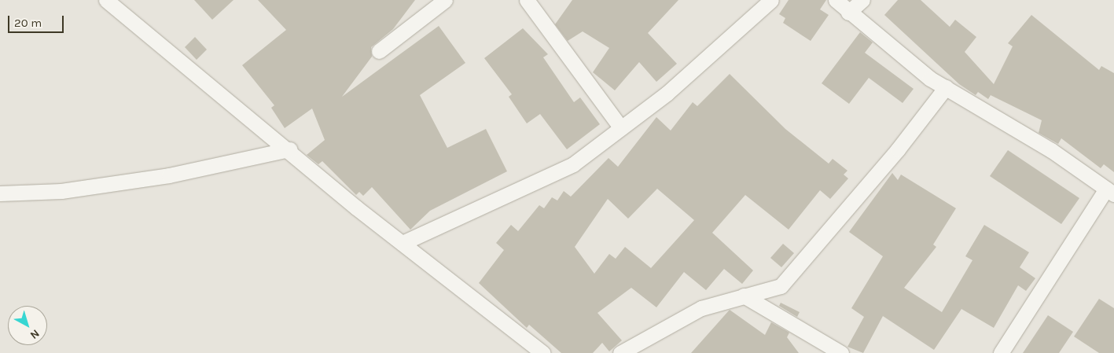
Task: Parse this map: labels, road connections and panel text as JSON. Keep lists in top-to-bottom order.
{
  "scale_bar": "20 m",
  "north": "bottom right"
}
